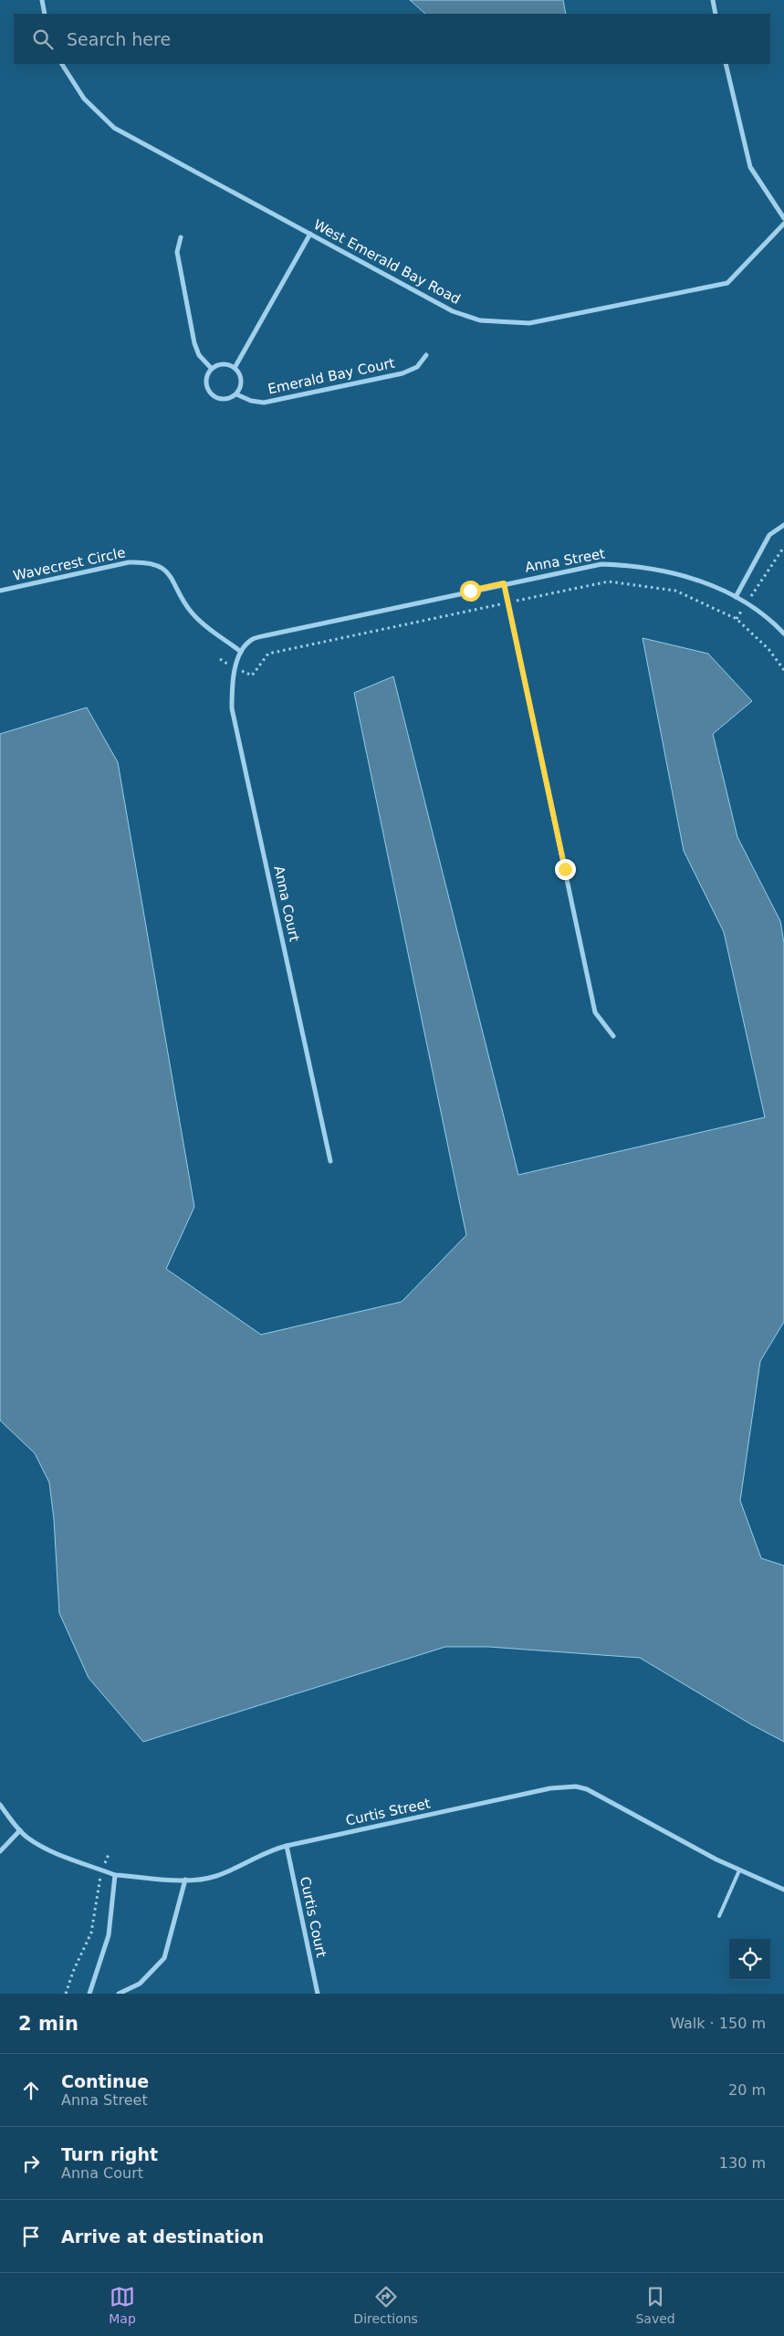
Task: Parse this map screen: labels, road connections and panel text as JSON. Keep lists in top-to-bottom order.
{
  "streets": {
    "street": [
      "West Emerald Bay Road",
      "Emerald Bay Court",
      "Anna Street",
      "Wavecrest Circle",
      "Anna Court",
      "Curtis Street",
      "Curtis Court"
    ]
  },
  "crossings": [
    ["Anna Street", "Wavecrest Circle"],
    ["Anna Street", "Anna Court"],
    ["Wavecrest Circle", "Anna Court"],
    ["Curtis Street", "Curtis Court"]
  ],
  "page": {
    "search": "Search here",
    "heading": ["2 min", "Walk · 150 m"],
    "list": [
      ["Continue", "Anna Street", "20 m"],
      ["Turn right", "Anna Court", "130 m"],
      "Arrive at destination"
    ],
    "nav": ["Map", "Directions", "Saved"]
  }
}
